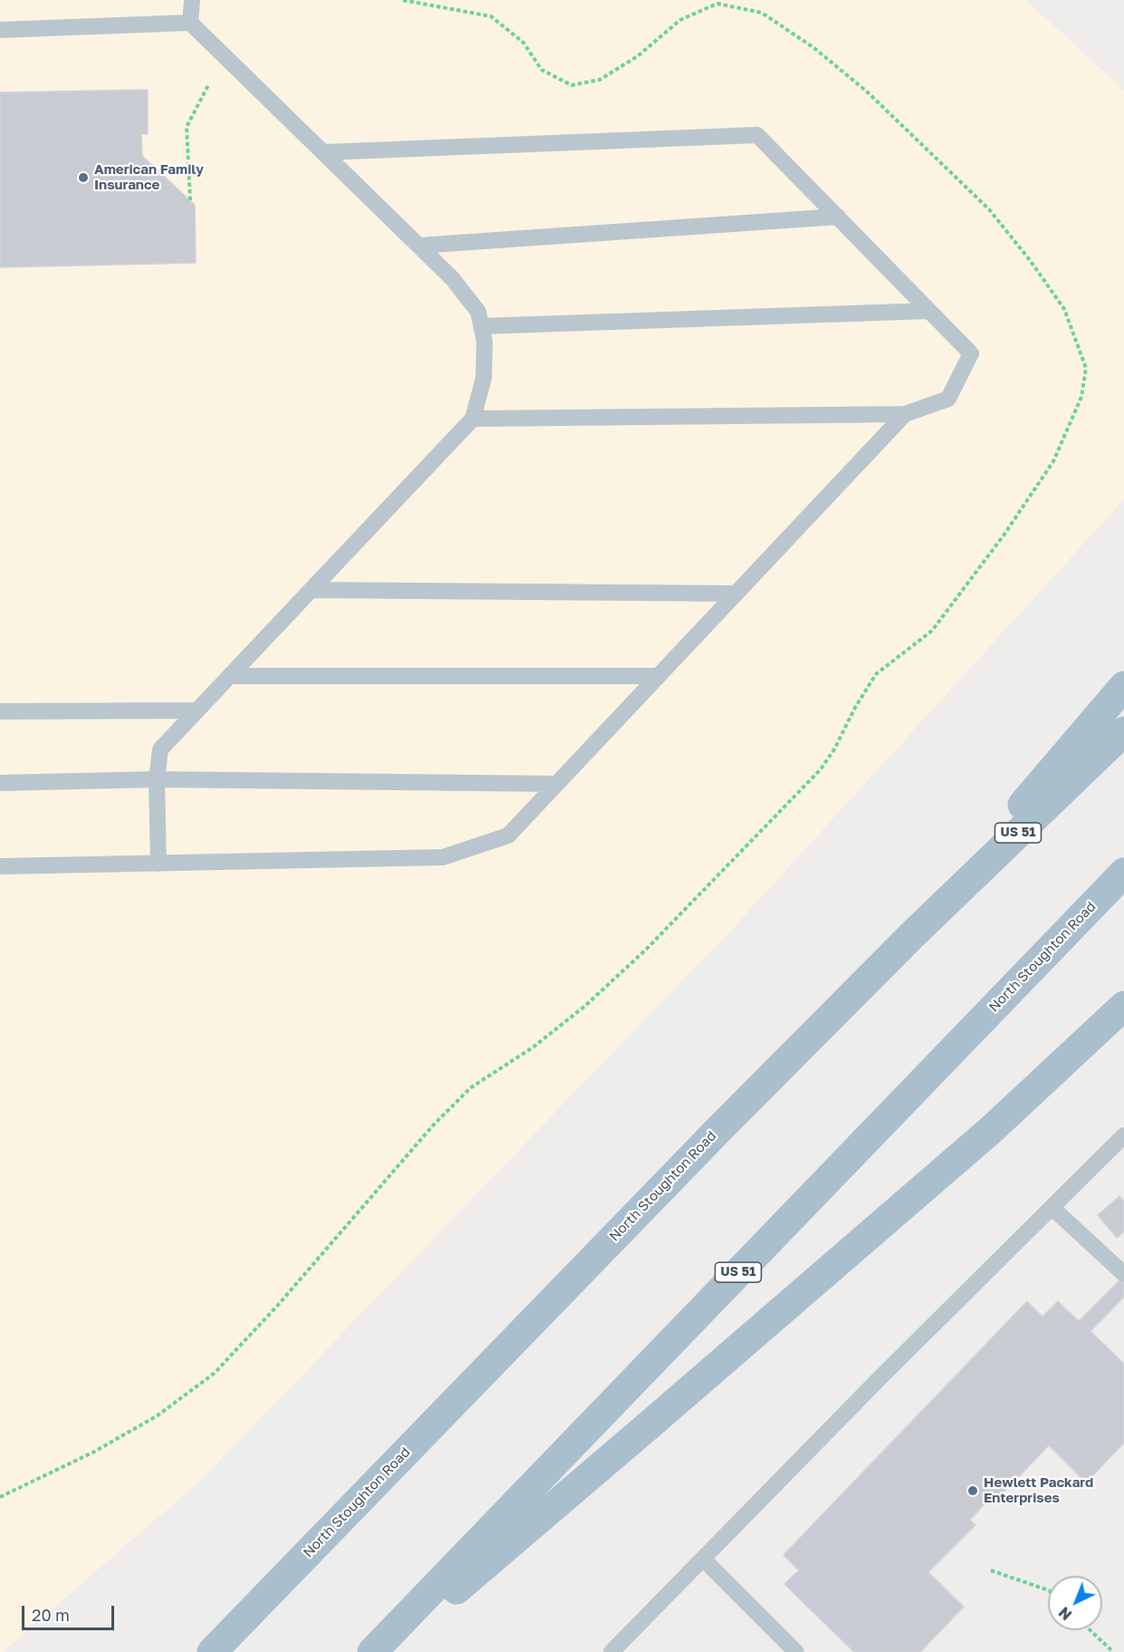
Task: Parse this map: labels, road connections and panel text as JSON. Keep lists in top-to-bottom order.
{
  "streets": {
    "main road": ["US 51", "North Stoughton Road"]
  },
  "places": ["American Family Insurance", "Hewlett Packard Enterprises"],
  "scale_bar": "20 m",
  "north": "bottom left"
}
